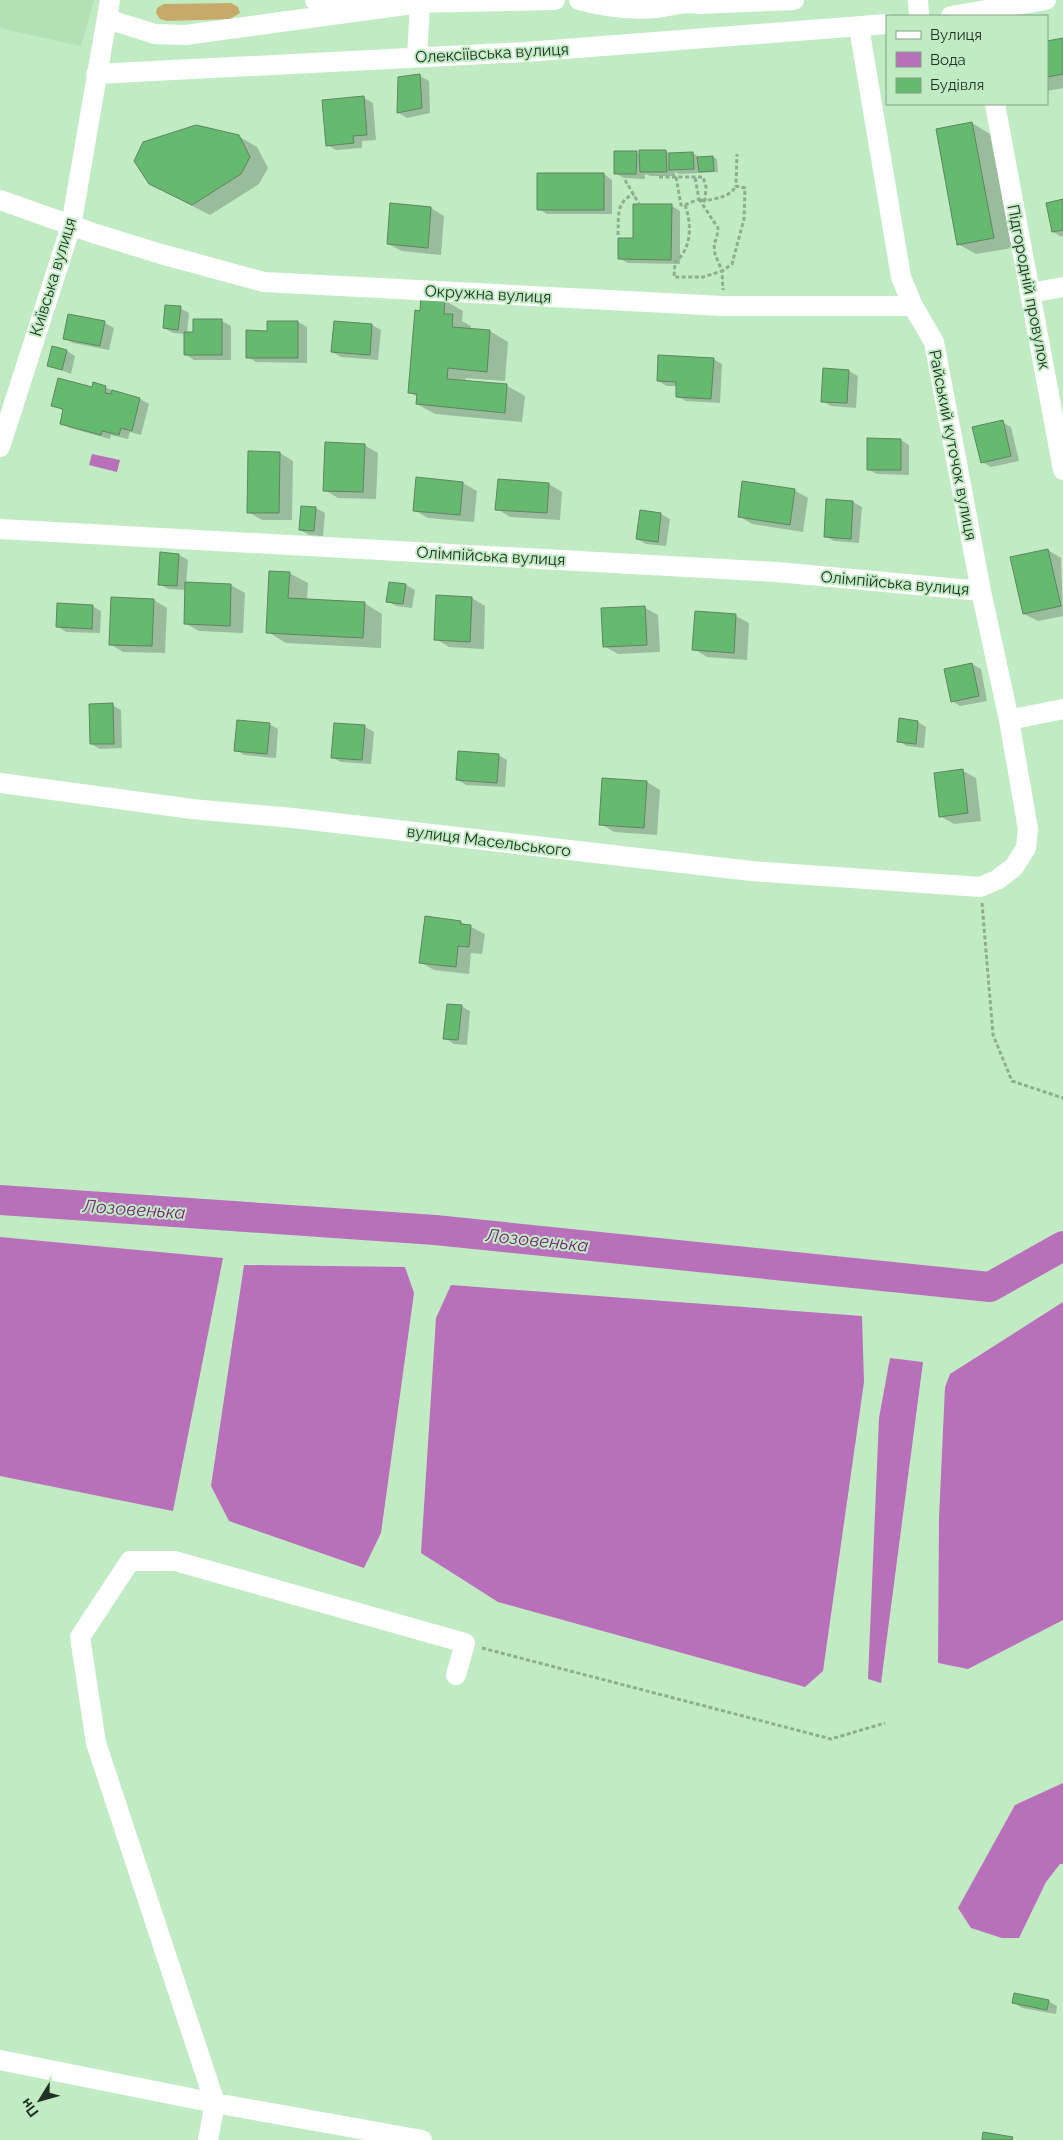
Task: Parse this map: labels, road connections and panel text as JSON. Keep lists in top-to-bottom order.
{
  "streets": {
    "street": [
      "Олексіївська вулиця",
      "Київська вулиця",
      "Підгородній провулок",
      "Окружна вулиця",
      "Райський куточок вулиця",
      "Олімпійська вулиця",
      "вулиця Масельського"
    ]
  },
  "crossings": [
    ["Олексіївська вулиця", "Київська вулиця"],
    ["Олексіївська вулиця", "Райський куточок вулиця"],
    ["Київська вулиця", "Окружна вулиця"],
    ["Окружна вулиця", "Райський куточок вулиця"],
    ["Райський куточок вулиця", "Олімпійська вулиця"],
    ["Райський куточок вулиця", "вулиця Масельського"]
  ],
  "water": ["Лозовенька"],
  "legend": ["Вулиця", "Вода", "Будівля"],
  "north": "bottom left"
}
